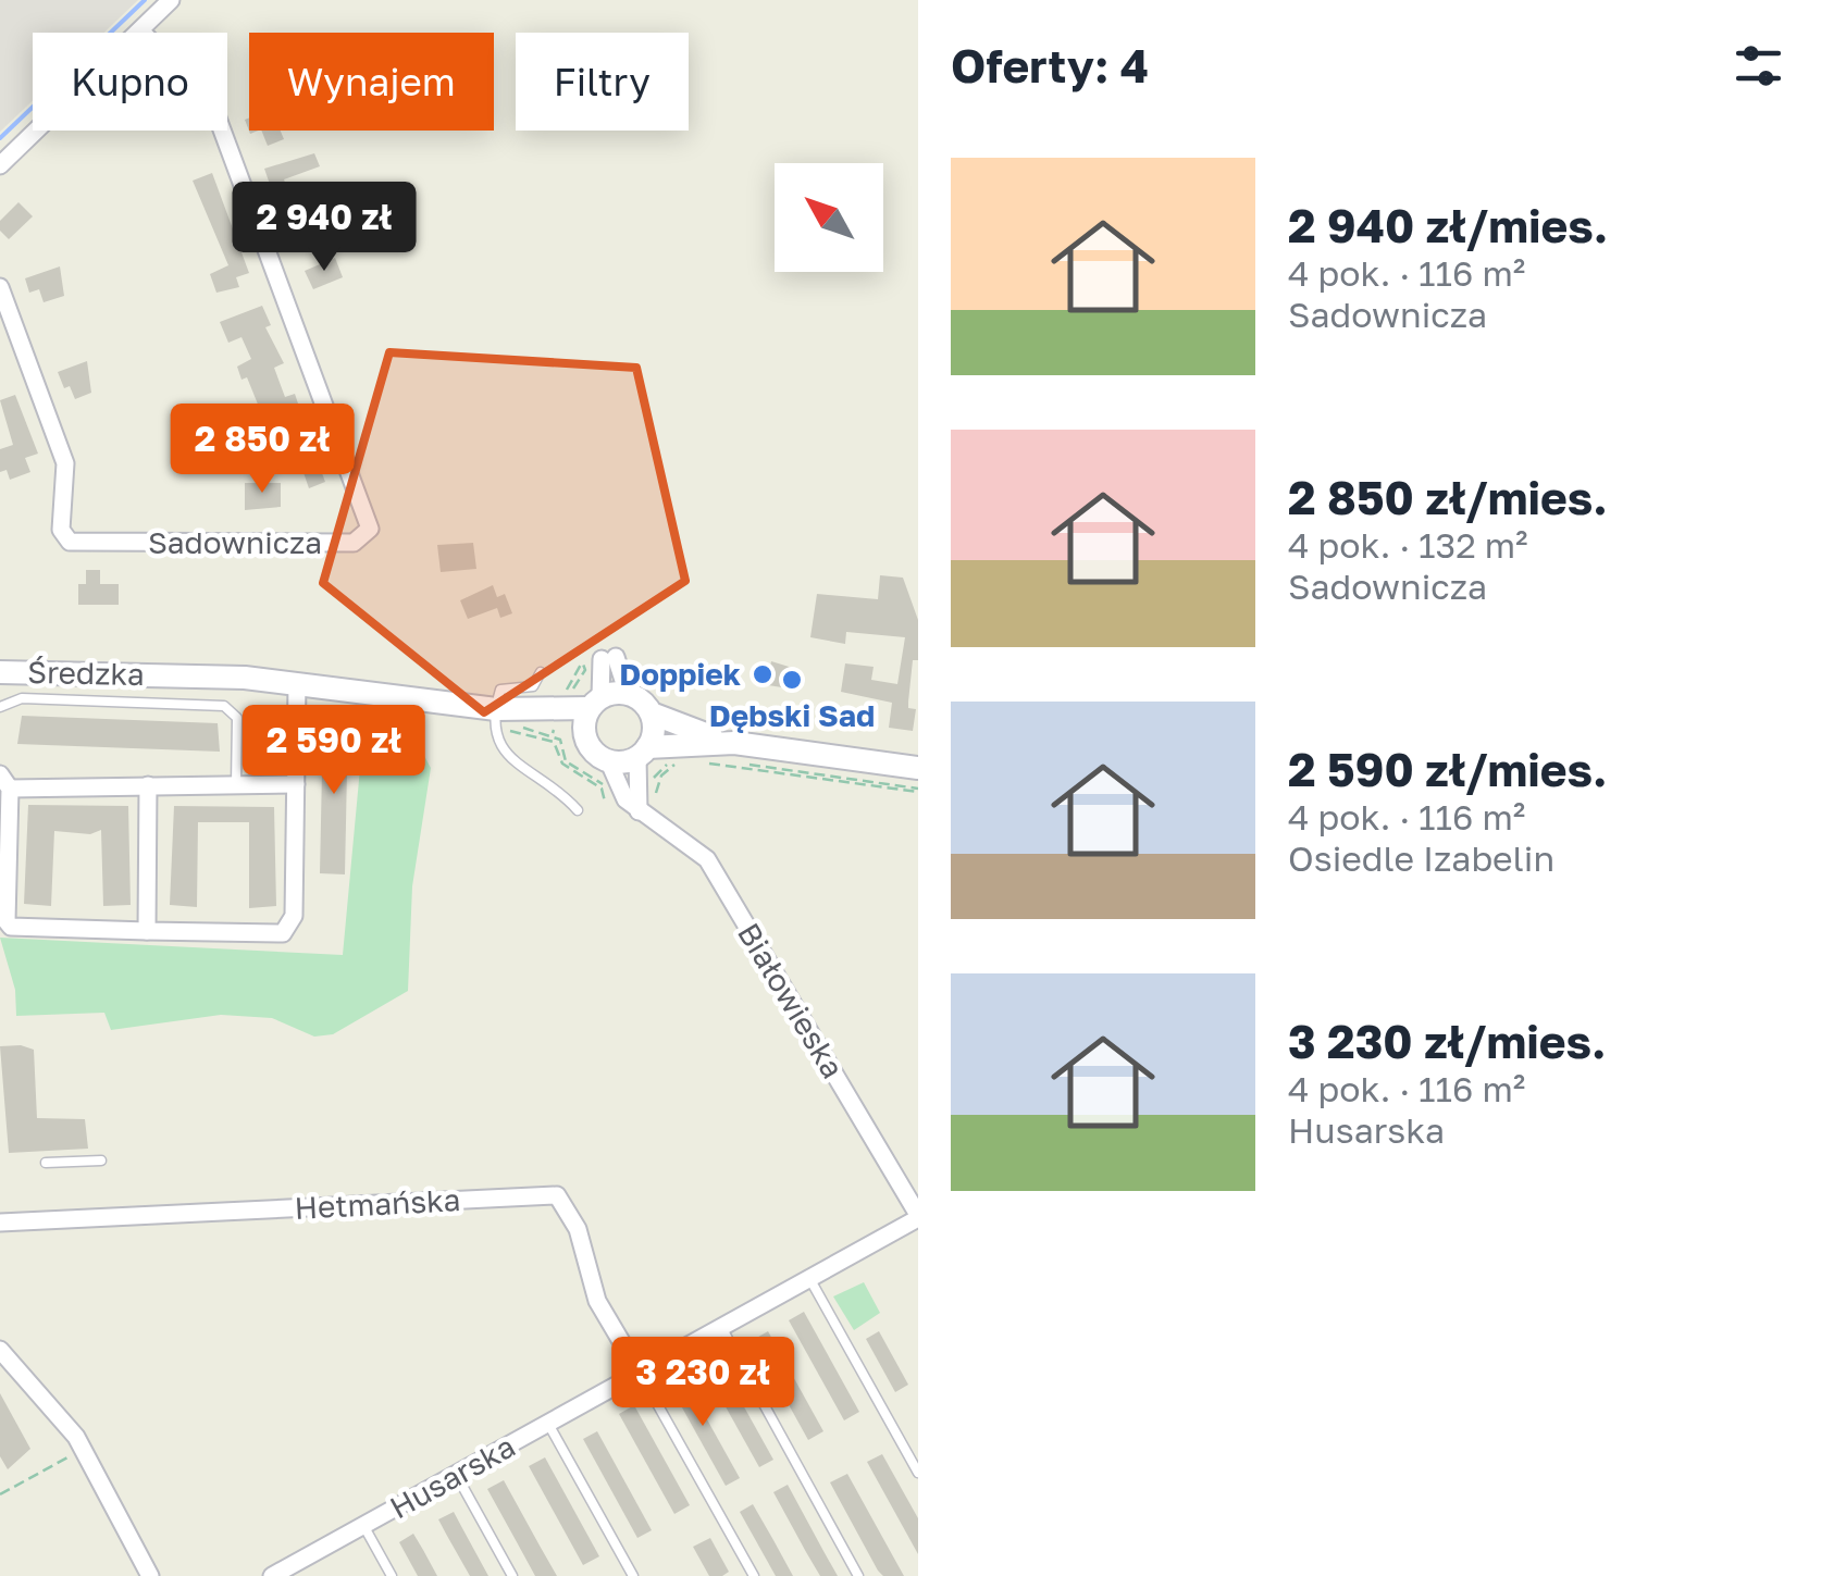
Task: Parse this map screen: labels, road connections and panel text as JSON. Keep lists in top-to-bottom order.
{
  "streets": {
    "street": [
      "Sadownicza",
      "Średzka",
      "Białowieska",
      "Hetmańska",
      "Husarska"
    ]
  },
  "crossings": [
    ["Średzka", "Białowieska"],
    ["Białowieska", "Husarska"],
    ["Hetmańska", "Husarska"]
  ],
  "places": ["Doppiek", "Dębski Sad"],
  "north": "top left",
  "page": {
    "heading": "Oferty: 4",
    "chip": ["Kupno", "Wynajem", "Filtry"],
    "list": [
      {
        "name": "2 940 zł/mies.",
        "note": "4 pok. · 116 m² · Sadownicza"
      },
      {
        "name": "2 850 zł/mies.",
        "note": "4 pok. · 132 m² · Sadownicza"
      },
      {
        "name": "2 590 zł/mies.",
        "note": "4 pok. · 116 m² · Osiedle Izabelin"
      },
      {
        "name": "3 230 zł/mies.",
        "note": "4 pok. · 116 m² · Husarska"
      }
    ],
    "price": [
      "2 940 zł",
      "2 850 zł",
      "2 590 zł",
      "3 230 zł"
    ]
  }
}
